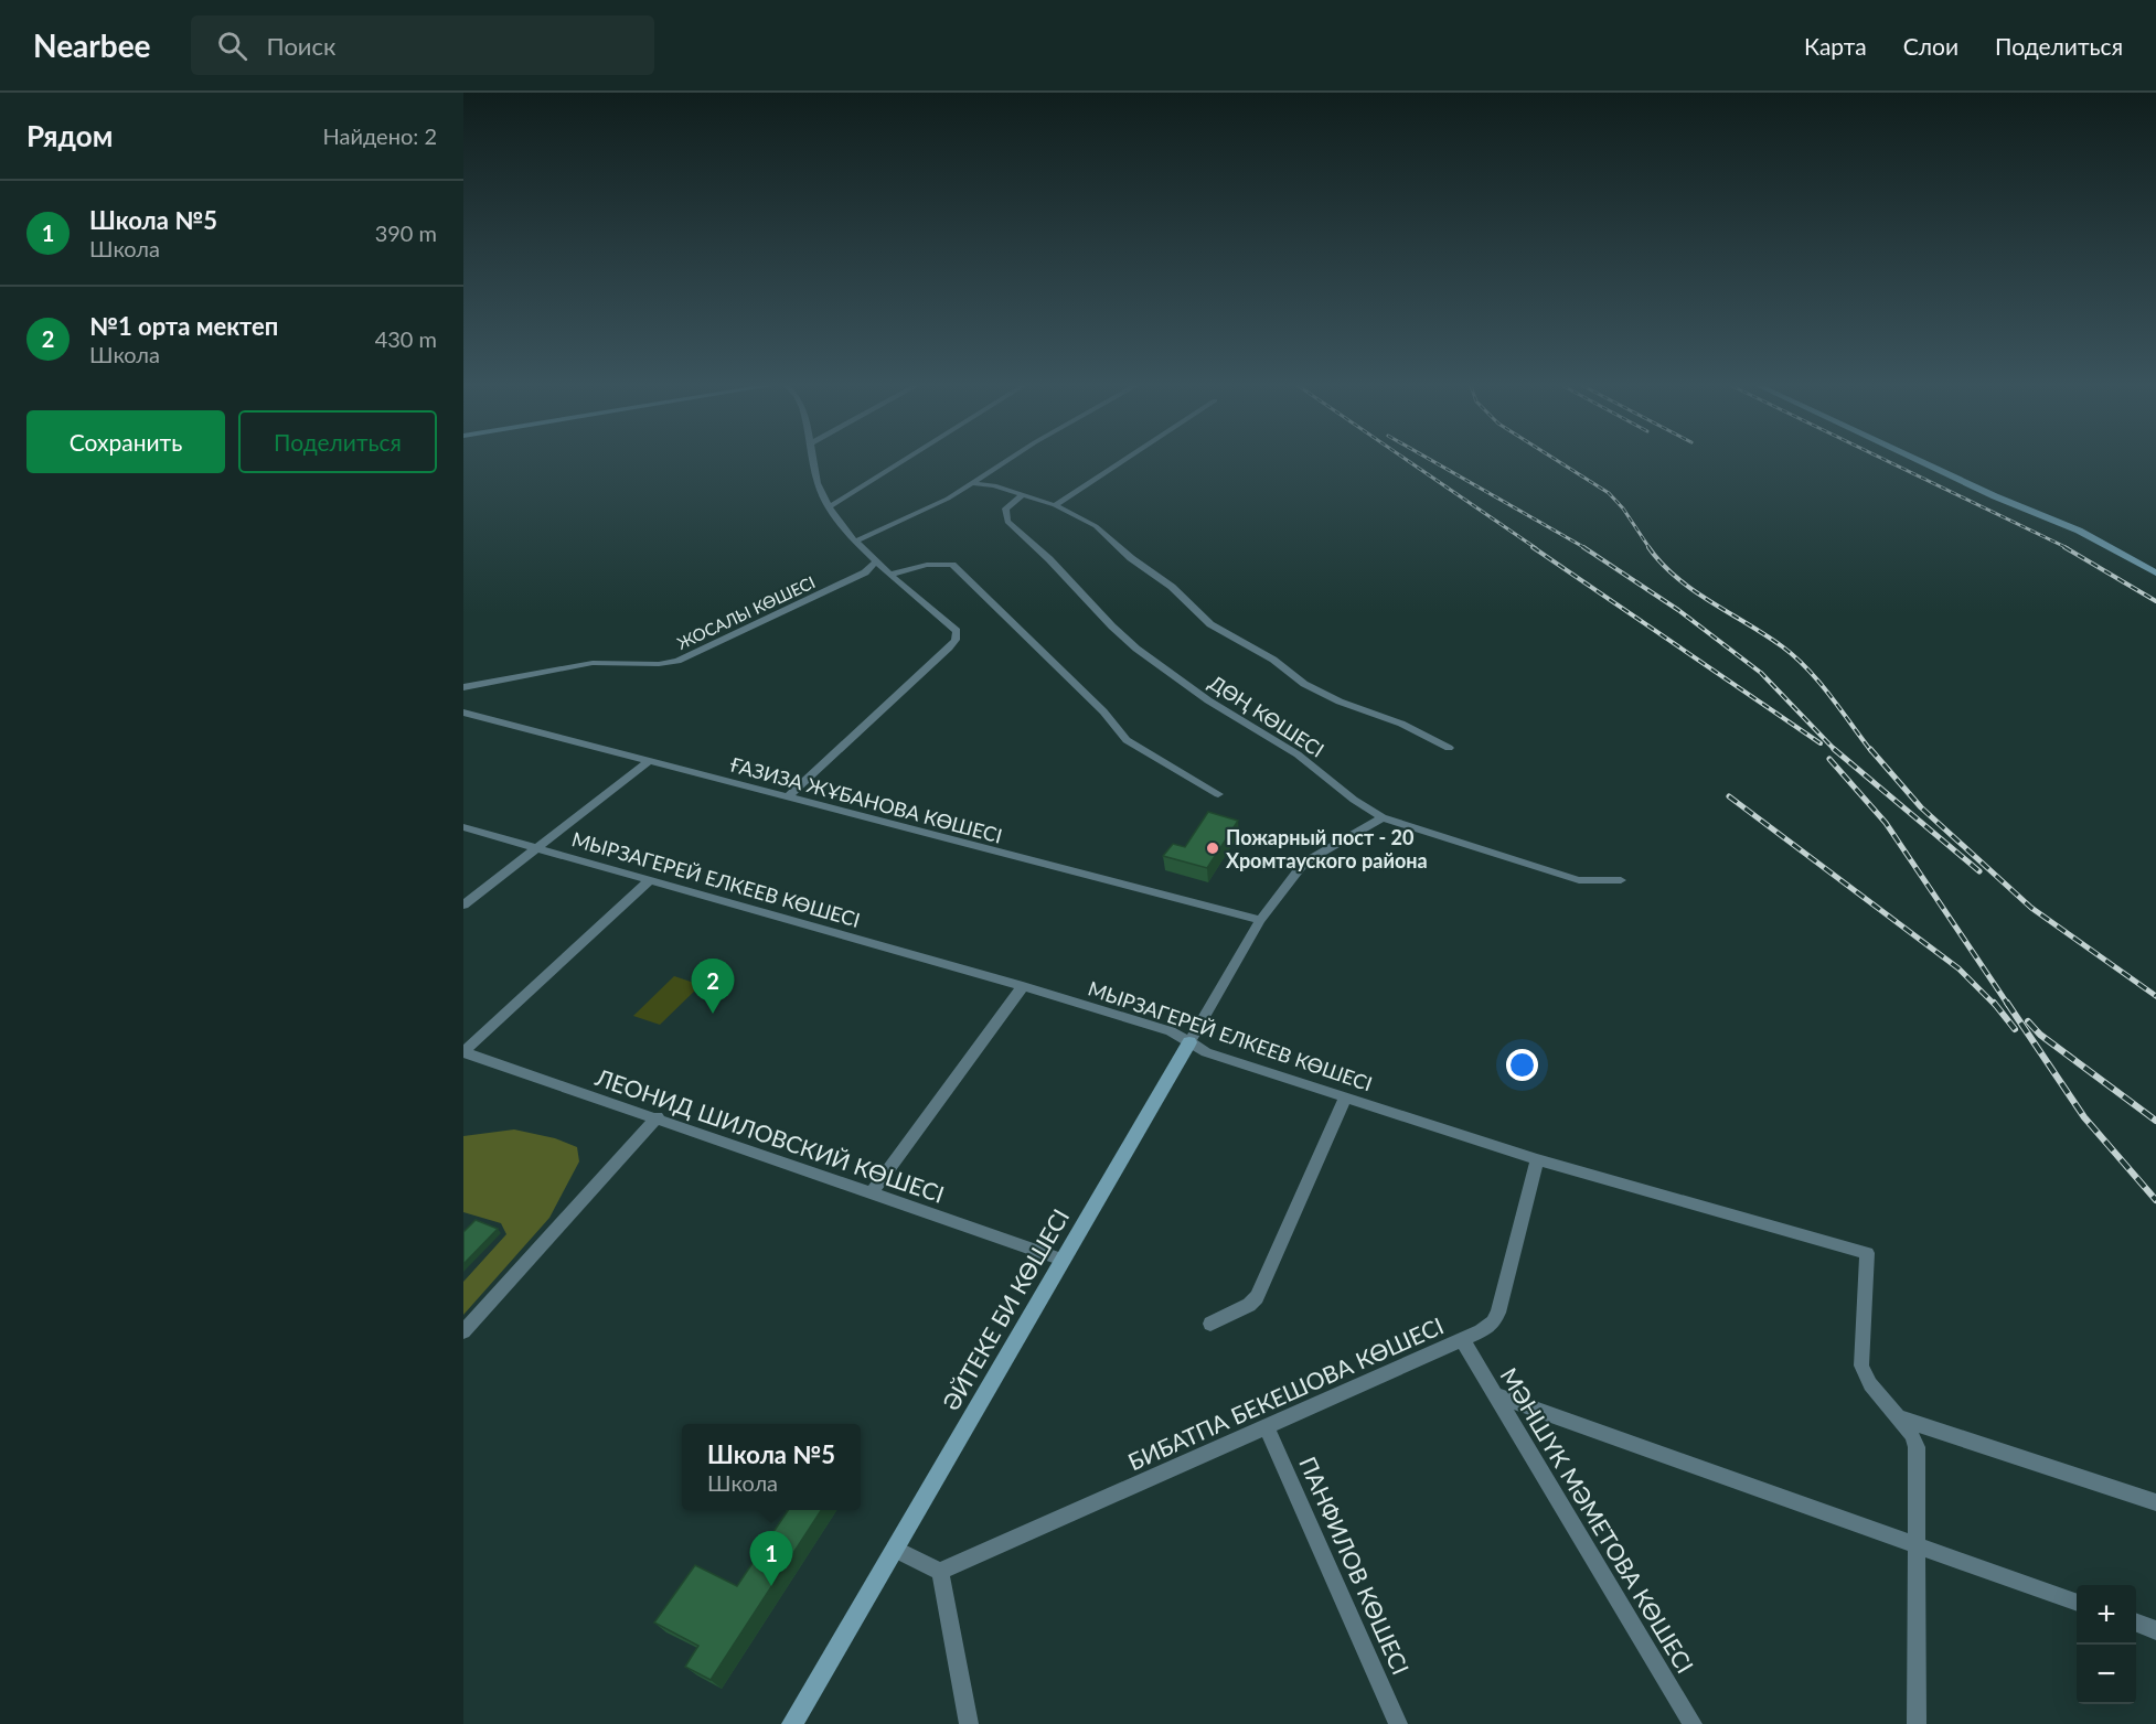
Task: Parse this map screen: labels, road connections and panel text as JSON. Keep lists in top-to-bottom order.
{
  "streets": {
    "street": [
      "ЖОСАЛЫ КӨШЕСІ",
      "ДӨҢ КӨШЕСІ",
      "ҒАЗИЗА ЖҰБАНОВА КӨШЕСІ",
      "МЫРЗАГЕРЕЙ ЕЛКЕЕВ КӨШЕСІ",
      "ЛЕОНИД ШИЛОВСКИЙ КӨШЕСІ",
      "ӘЙТЕКЕ БИ КӨШЕСІ",
      "БИБАТПА БЕКЕШОВА КӨШЕСІ",
      "МӘНШҮК МӘМЕТОВА КӨШЕСІ",
      "ПАНФИЛОВ КӨШЕСІ"
    ]
  },
  "crossings": [
    ["ДӨҢ КӨШЕСІ", "ӘЙТЕКЕ БИ КӨШЕСІ"],
    ["ҒАЗИЗА ЖҰБАНОВА КӨШЕСІ", "ӘЙТЕКЕ БИ КӨШЕСІ"],
    ["МЫРЗАГЕРЕЙ ЕЛКЕЕВ КӨШЕСІ", "ӘЙТЕКЕ БИ КӨШЕСІ"],
    ["МЫРЗАГЕРЕЙ ЕЛКЕЕВ КӨШЕСІ", "БИБАТПА БЕКЕШОВА КӨШЕСІ"],
    ["ЛЕОНИД ШИЛОВСКИЙ КӨШЕСІ", "ӘЙТЕКЕ БИ КӨШЕСІ"],
    ["БИБАТПА БЕКЕШОВА КӨШЕСІ", "МӘНШҮК МӘМЕТОВА КӨШЕСІ"],
    ["БИБАТПА БЕКЕШОВА КӨШЕСІ", "ПАНФИЛОВ КӨШЕСІ"]
  ],
  "places": ["Пожарный пост - 20 Хромтауского района"],
  "page": {
    "header": "Nearbee",
    "search": "Поиск",
    "nav": ["Карта", "Слои", "Поделиться"],
    "heading": ["Рядом", "Найдено: 2"],
    "list": [
      {
        "mark": "1",
        "name": "Школа №5",
        "note": "Школа",
        "value": "390 m"
      },
      {
        "mark": "2",
        "name": "№1 орта мектеп",
        "note": "Школа",
        "value": "430 m"
      }
    ],
    "buttons": ["Сохранить", "Поделиться"],
    "pins": ["2", "1"],
    "popup": ["Школа №5", "Школа"],
    "map_buttons": ["+", "−"]
  }
}
